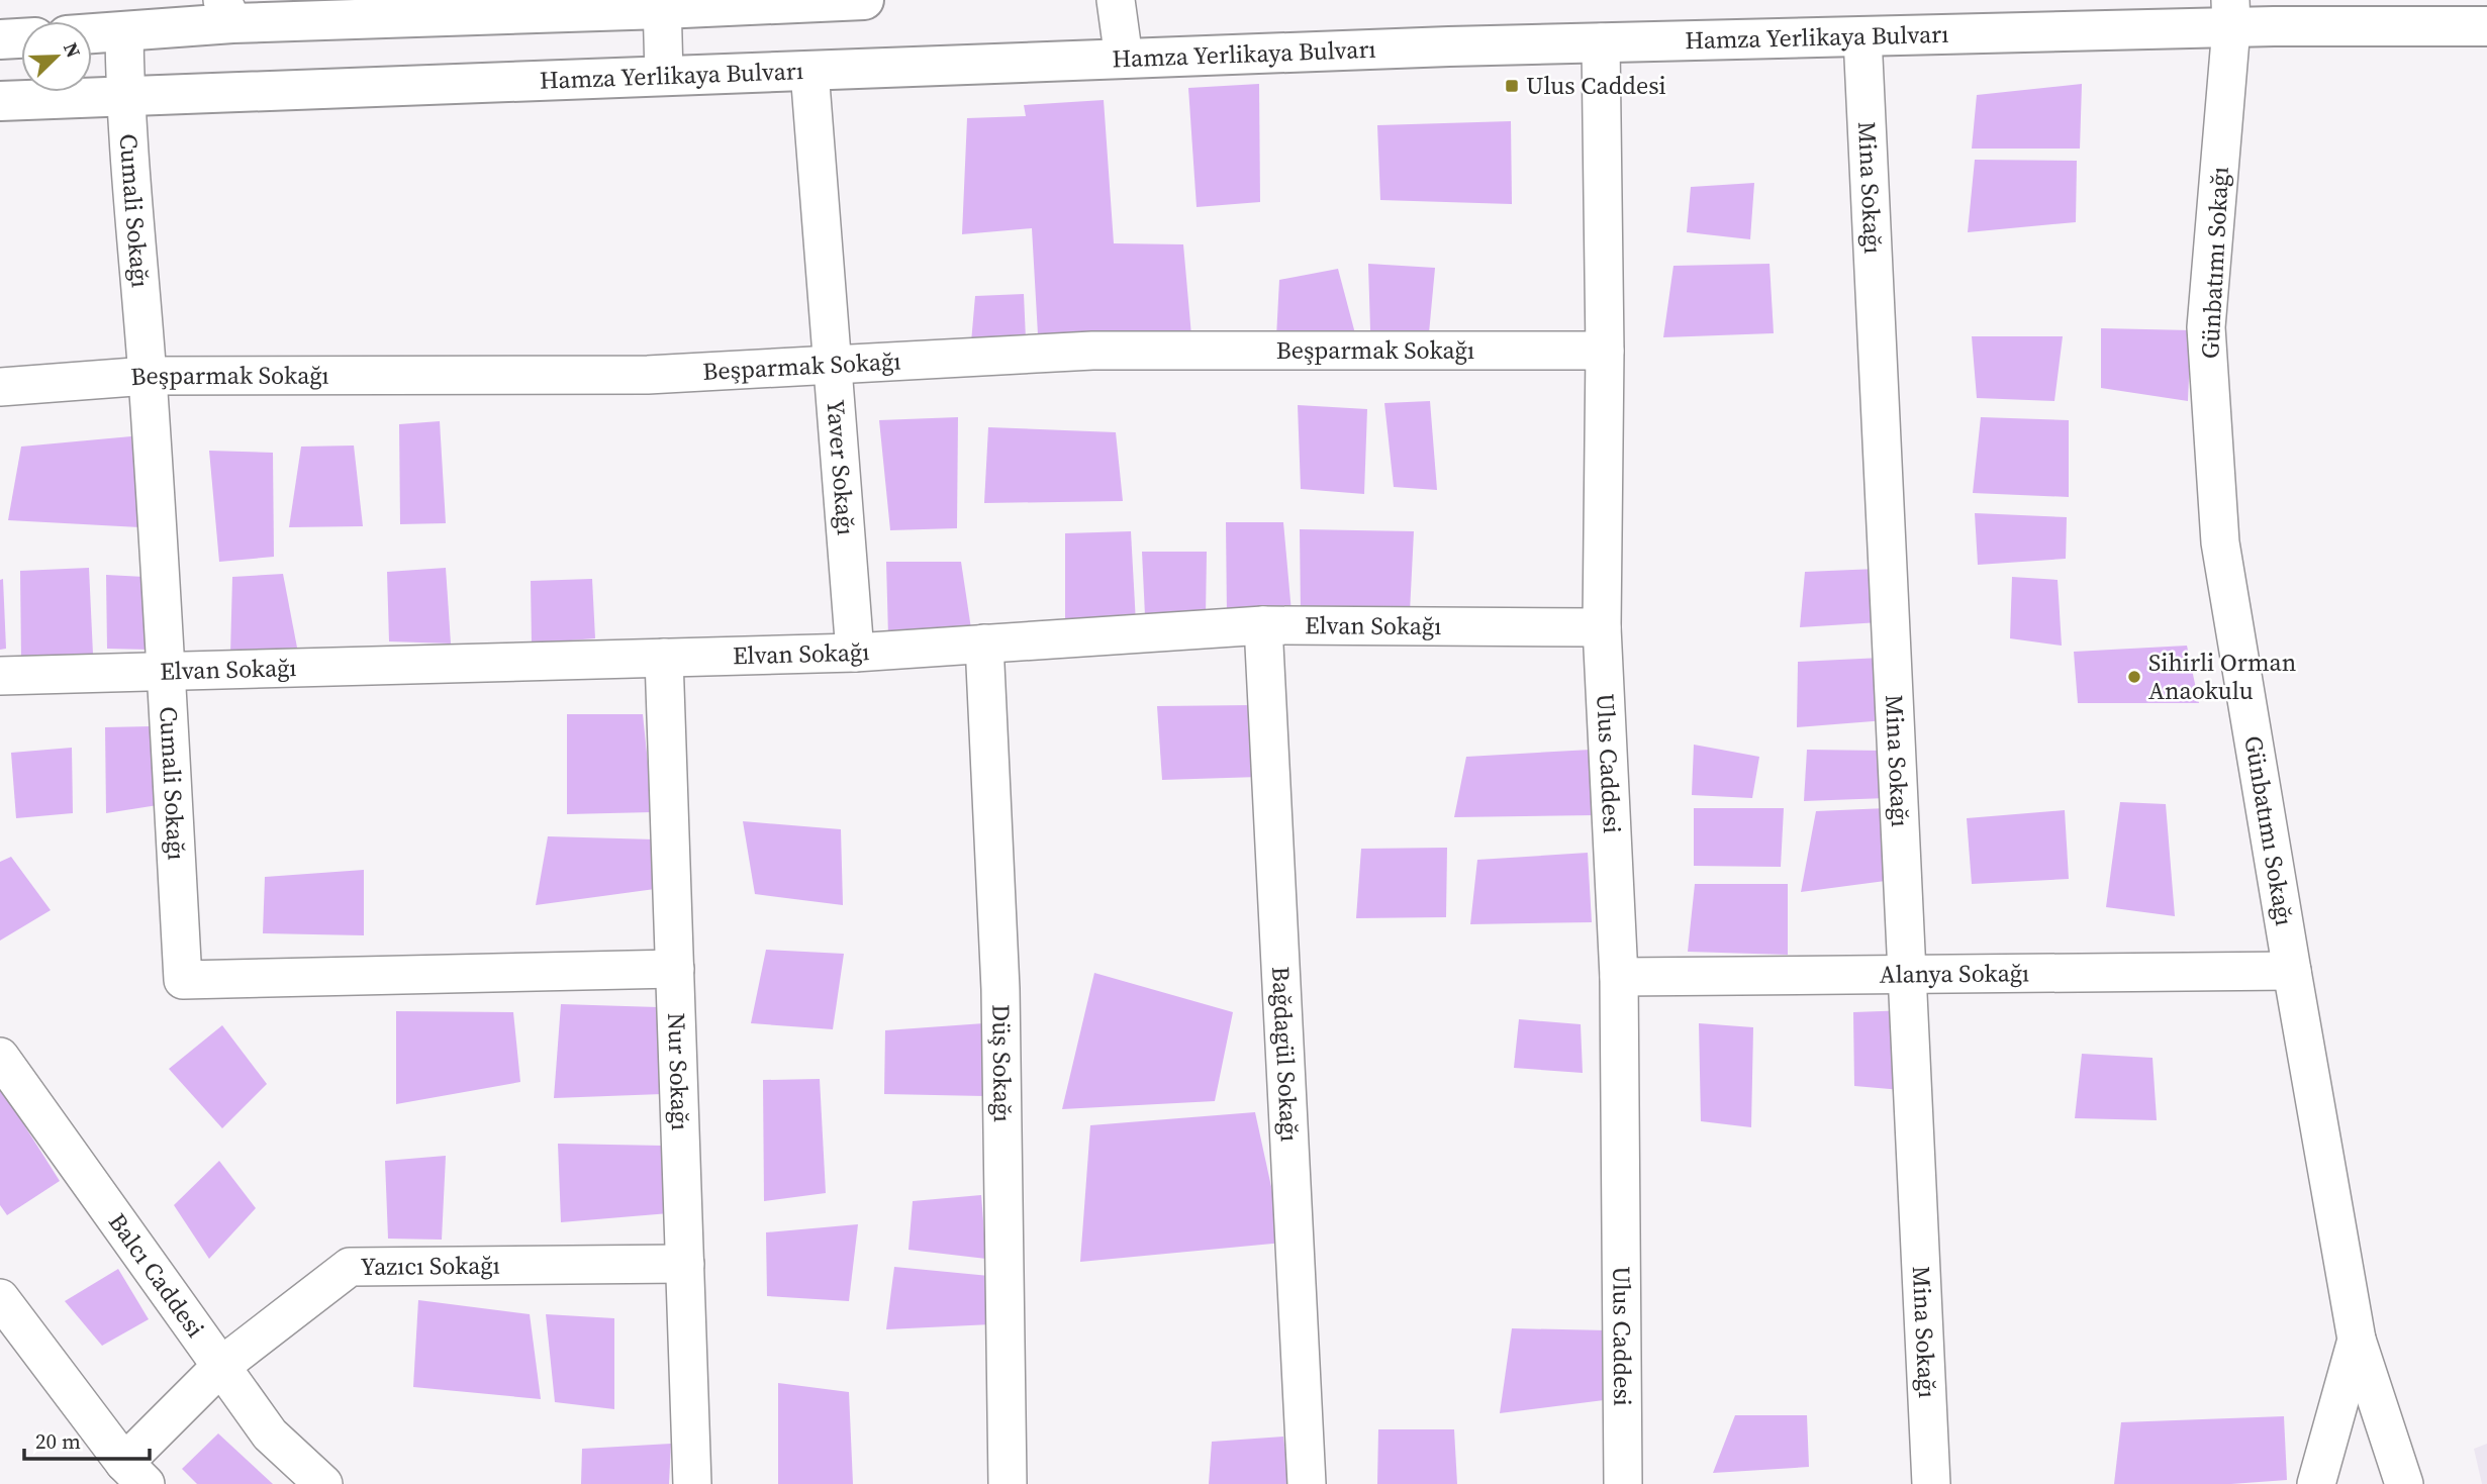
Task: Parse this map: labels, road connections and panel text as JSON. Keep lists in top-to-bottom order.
{
  "streets": {
    "main road": ["Hamza Yerlikaya Bulvarı"],
    "street": [
      "Mina Sokağı",
      "Cumali Sokağı",
      "Günbatımı Sokağı",
      "Beşparmak Sokağı",
      "Yaver Sokağı",
      "Elvan Sokağı",
      "Ulus Caddesi",
      "Alanya Sokağı",
      "Bağdagül Sokağı",
      "Düş Sokağı",
      "Nur Sokağı",
      "Yazıcı Sokağı",
      "Balcı Caddesi"
    ]
  },
  "crossings": [
    ["Hamza Yerlikaya Bulvarı", "Mina Sokağı"],
    ["Hamza Yerlikaya Bulvarı", "Cumali Sokağı"],
    ["Hamza Yerlikaya Bulvarı", "Günbatımı Sokağı"],
    ["Hamza Yerlikaya Bulvarı", "Yaver Sokağı"],
    ["Hamza Yerlikaya Bulvarı", "Ulus Caddesi"],
    ["Mina Sokağı", "Alanya Sokağı"],
    ["Cumali Sokağı", "Beşparmak Sokağı"],
    ["Cumali Sokağı", "Elvan Sokağı"],
    ["Cumali Sokağı", "Nur Sokağı"],
    ["Günbatımı Sokağı", "Alanya Sokağı"],
    ["Beşparmak Sokağı", "Yaver Sokağı"],
    ["Beşparmak Sokağı", "Ulus Caddesi"],
    ["Yaver Sokağı", "Elvan Sokağı"],
    ["Elvan Sokağı", "Ulus Caddesi"],
    ["Elvan Sokağı", "Bağdagül Sokağı"],
    ["Elvan Sokağı", "Düş Sokağı"],
    ["Elvan Sokağı", "Nur Sokağı"],
    ["Ulus Caddesi", "Alanya Sokağı"],
    ["Nur Sokağı", "Yazıcı Sokağı"],
    ["Yazıcı Sokağı", "Balcı Caddesi"]
  ],
  "places": {
    "transit": ["Ulus Caddesi"],
    "other": ["Sihirli Orman Anaokulu"]
  },
  "scale_bar": "20 m",
  "north": "top right"
}
